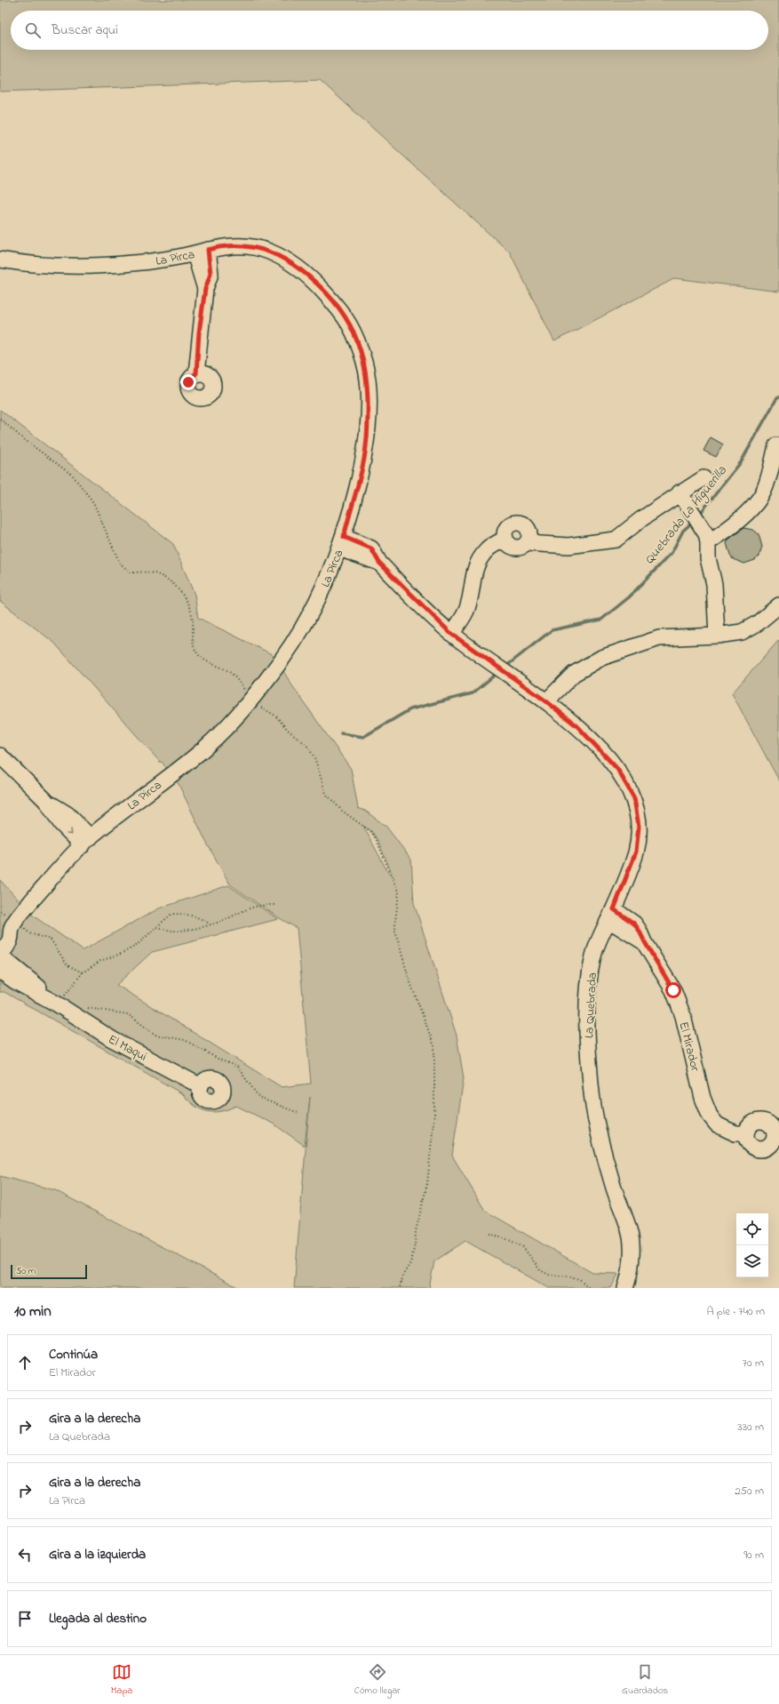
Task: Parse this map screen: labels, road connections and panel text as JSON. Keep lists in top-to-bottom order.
{
  "streets": {
    "street": [
      "La Pirca",
      "La Quebrada",
      "El Mirador",
      "El Maqui"
    ]
  },
  "crossings": [
    ["La Pirca", "La Quebrada"],
    ["La Pirca", "El Maqui"],
    ["La Quebrada", "El Mirador"]
  ],
  "water": ["Quebrada La Higuerilla"],
  "scale_bar": "50 m",
  "page": {
    "search": "Buscar aquí",
    "scale": "50 m",
    "heading": ["10 min", "A pie · 740 m"],
    "list": [
      ["Continúa", "El Mirador", "70 m"],
      ["Gira a la derecha", "La Quebrada", "330 m"],
      ["Gira a la derecha", "La Pirca", "250 m"],
      ["Gira a la izquierda", "90 m"],
      "Llegada al destino"
    ],
    "nav": ["Mapa", "Cómo llegar", "Guardados"]
  }
}
